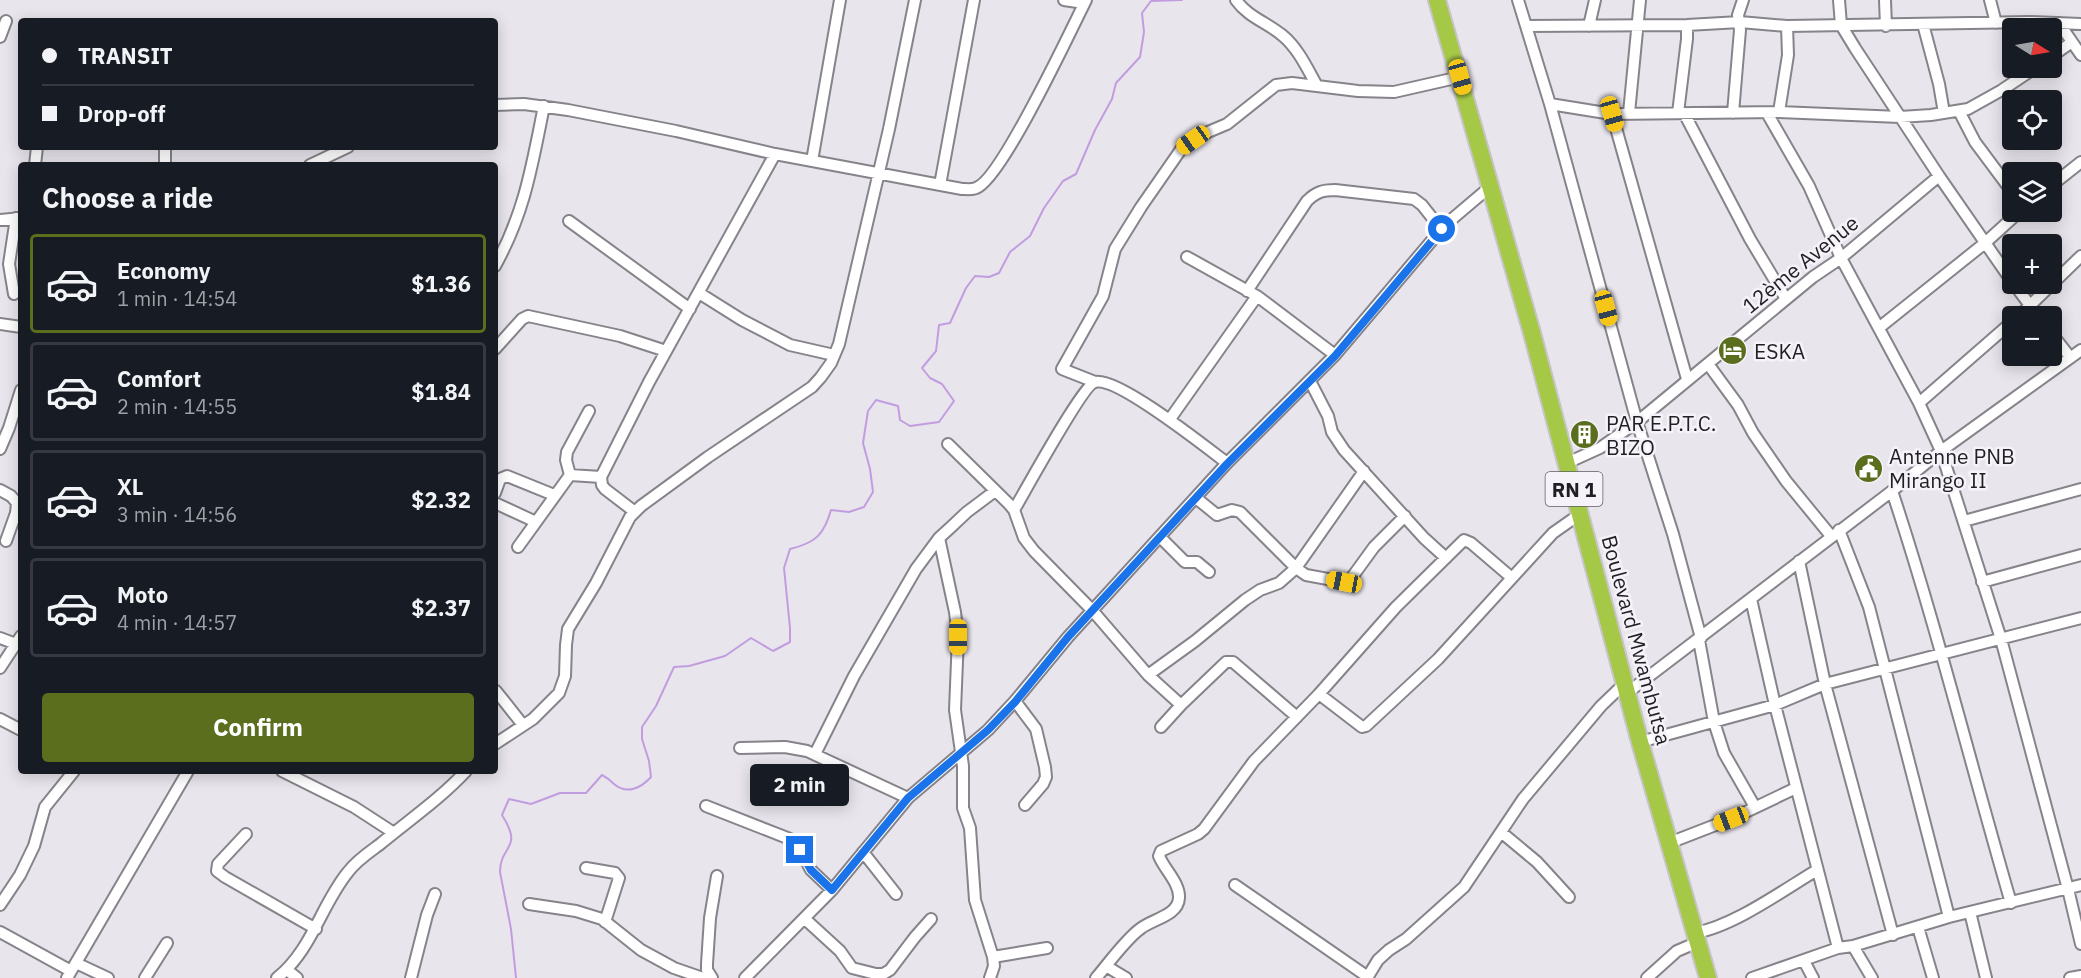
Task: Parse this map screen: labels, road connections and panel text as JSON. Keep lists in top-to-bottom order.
{
  "streets": {
    "highway": ["RN 1", "Boulevard Mwambutsa"],
    "street": ["12ème Avenue"]
  },
  "crossings": [
    ["12ème Avenue", "Boulevard Mwambutsa"]
  ],
  "places": {
    "hotel": ["ESKA"],
    "building": ["PAR E.P.T.C. BIZO"],
    "public building": ["Antenne PNB Mirango II"]
  },
  "north": "right",
  "page": {
    "map_buttons": ["+", "−"],
    "banner": ["TRANSIT", "Drop-off"],
    "heading": "Choose a ride",
    "list": [
      {
        "name": "Economy",
        "note": "1 min · 14:54",
        "value": "$1.36"
      },
      {
        "name": "Comfort",
        "note": "2 min · 14:55",
        "value": "$1.84"
      },
      {
        "name": "XL",
        "note": "3 min · 14:56",
        "value": "$2.32"
      },
      {
        "name": "Moto",
        "note": "4 min · 14:57",
        "value": "$2.37"
      }
    ],
    "buttons": "Confirm",
    "bubble": "2 min"
  }
}
